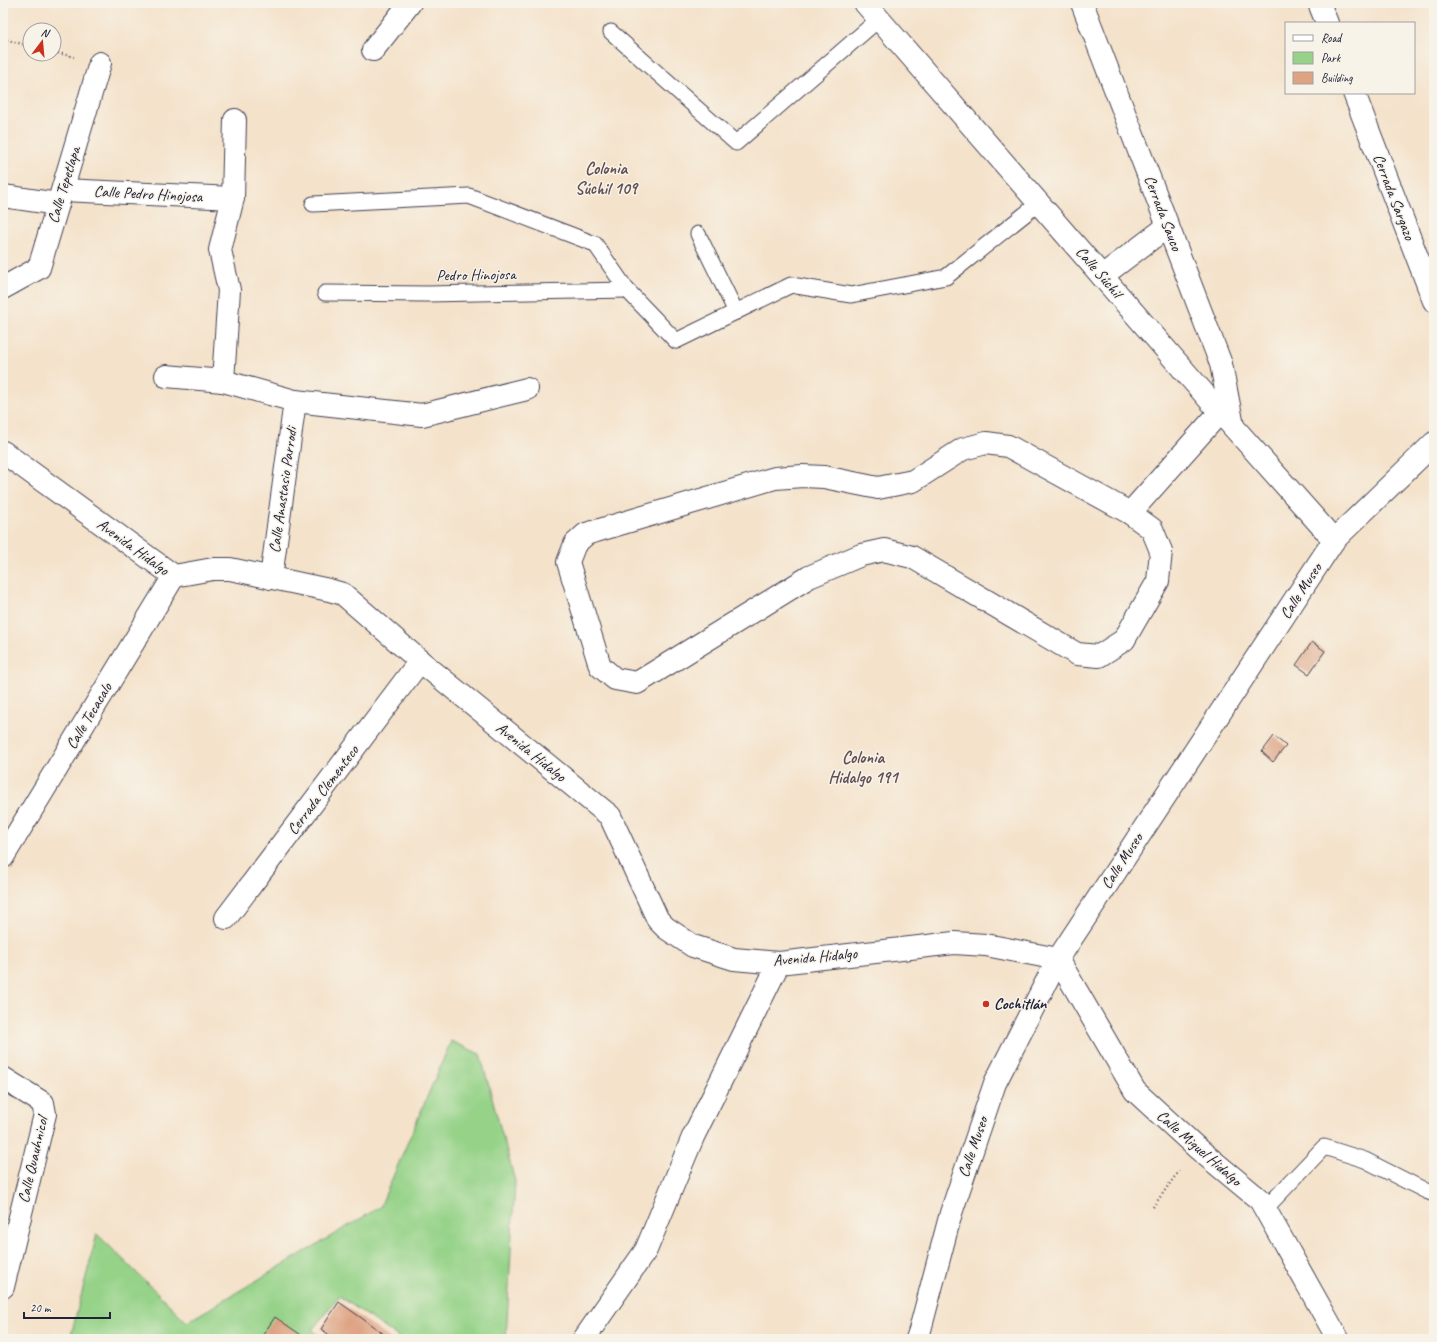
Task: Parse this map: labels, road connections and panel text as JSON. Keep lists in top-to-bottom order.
{
  "streets": {
    "street": [
      "Calle Tepetlapa",
      "Calle Pedro Hinojosa",
      "Cerrada Sargazo",
      "Cerrada Sauco",
      "Calle Súchil",
      "Calle Anastasio Parrodi",
      "Avenida Hidalgo",
      "Calle Museo",
      "Calle Tecacalo",
      "Cerrada Clementeco",
      "Calle Miguel Hidalgo",
      "Calle Quauhnicol"
    ],
    "lane": ["Pedro Hinojosa"]
  },
  "crossings": [
    ["Calle Tepetlapa", "Calle Pedro Hinojosa"],
    ["Cerrada Sauco", "Calle Súchil"],
    ["Calle Súchil", "Calle Museo"],
    ["Calle Anastasio Parrodi", "Avenida Hidalgo"],
    ["Avenida Hidalgo", "Calle Museo"],
    ["Avenida Hidalgo", "Calle Tecacalo"],
    ["Avenida Hidalgo", "Cerrada Clementeco"],
    ["Avenida Hidalgo", "Calle Miguel Hidalgo"],
    ["Calle Museo", "Calle Miguel Hidalgo"]
  ],
  "districts": ["Colonia Súchil 109", "Colonia Hidalgo 191"],
  "places": ["Cochitlán"],
  "legend": ["Road", "Park", "Building"],
  "scale_bar": "20 m",
  "north": "top"
}
